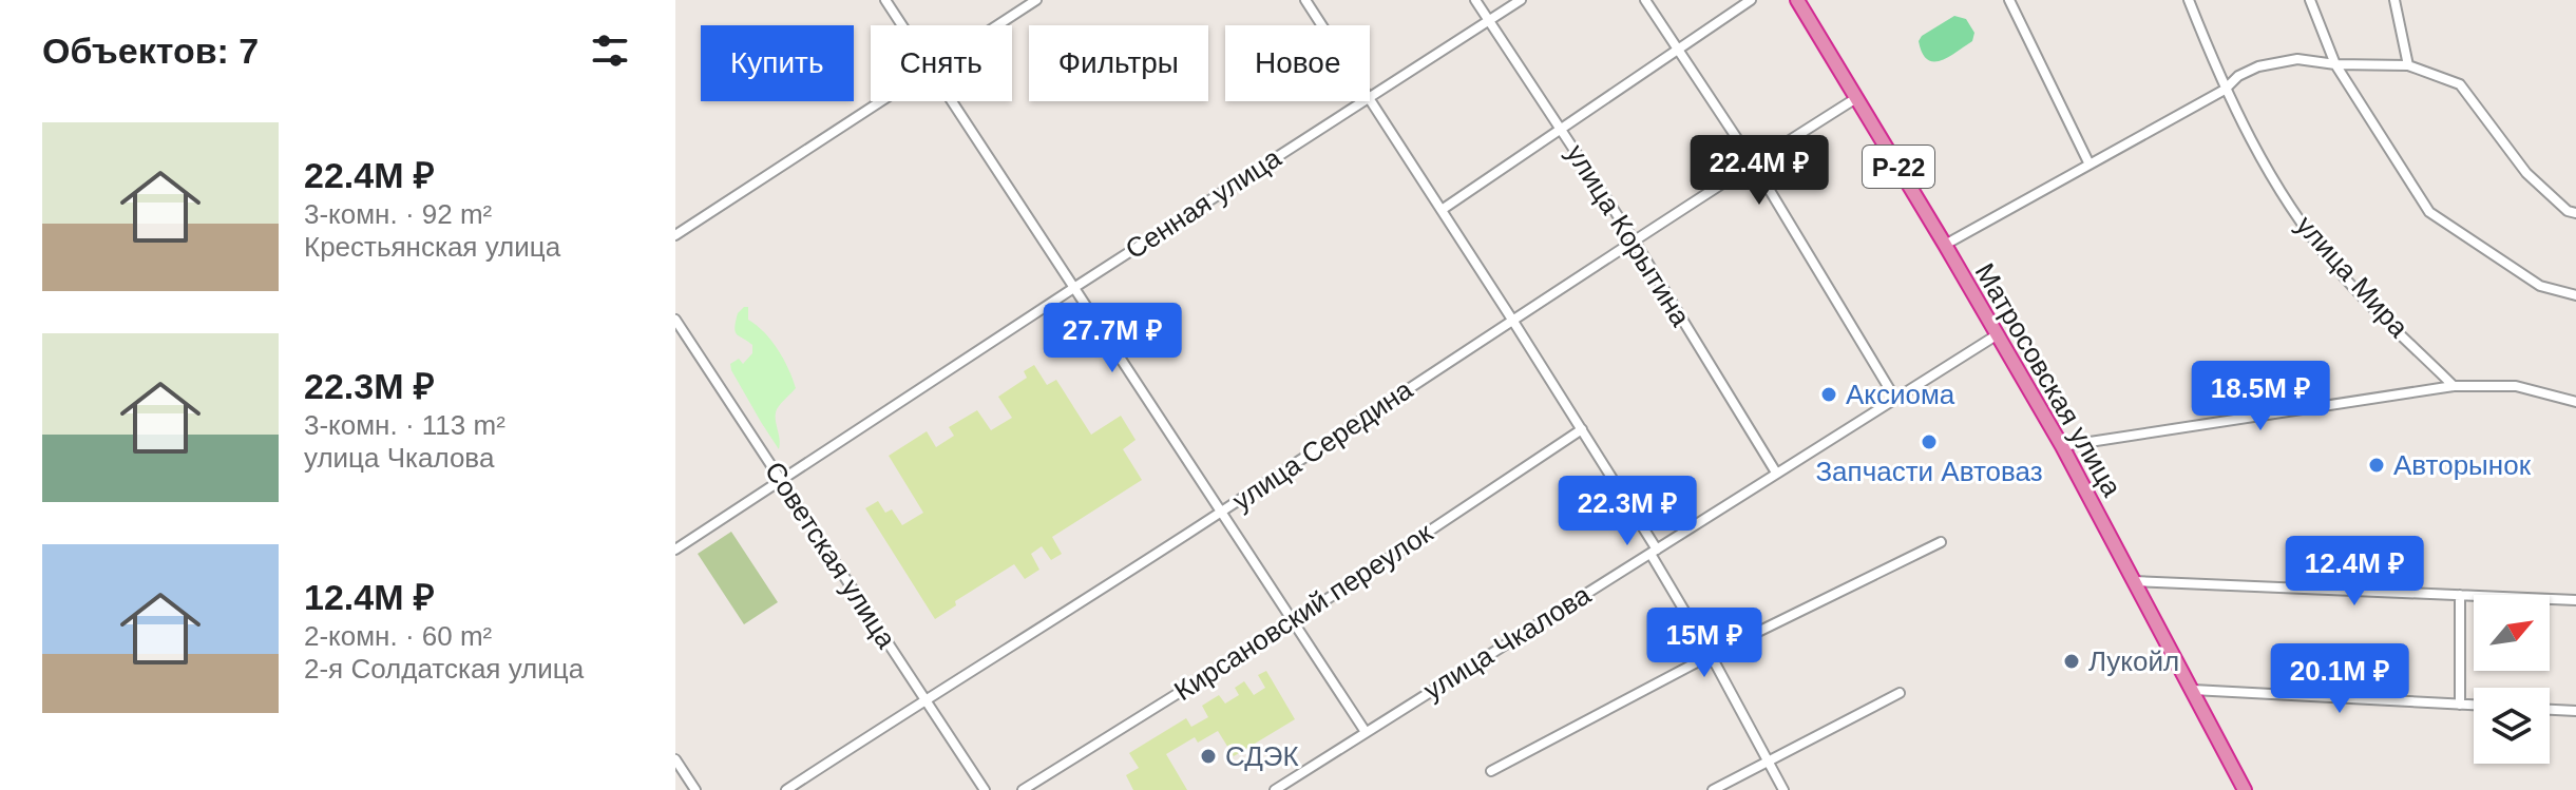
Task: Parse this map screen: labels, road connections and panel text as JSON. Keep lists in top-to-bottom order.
{
  "streets": {
    "highway": ["Р-22", "Матросовская улица"],
    "street": [
      "Сенная улица",
      "улица Корытина",
      "улица Мира",
      "улица Середина",
      "Советская улица",
      "Кирсановский переулок",
      "улица Чкалова"
    ]
  },
  "crossings": [
    ["Сенная улица", "улица Корытина"],
    ["Сенная улица", "Советская улица"],
    ["улица Корытина", "улица Середина"],
    ["улица Корытина", "улица Чкалова"],
    ["Матросовская улица", "улица Середина"],
    ["Матросовская улица", "улица Чкалова"],
    ["улица Середина", "Советская улица"]
  ],
  "places": [
    "Аксиома",
    "Запчасти Автоваз",
    "Авторынок",
    "Лукойл",
    "СДЭК"
  ],
  "north": "top right",
  "page": {
    "heading": "Объектов: 7",
    "chip": [
      "Купить",
      "Снять",
      "Фильтры",
      "Новое"
    ],
    "list": [
      {
        "name": "22.4M ₽",
        "note": "3-комн. · 92 m² · Крестьянская улица"
      },
      {
        "name": "22.3M ₽",
        "note": "3-комн. · 113 m² · улица Чкалова"
      },
      {
        "name": "12.4M ₽",
        "note": "2-комн. · 60 m² · 2-я Солдатская улица"
      }
    ],
    "price": [
      "22.4M ₽",
      "27.7M ₽",
      "18.5M ₽",
      "22.3M ₽",
      "12.4M ₽",
      "15M ₽",
      "20.1M ₽"
    ]
  }
}
